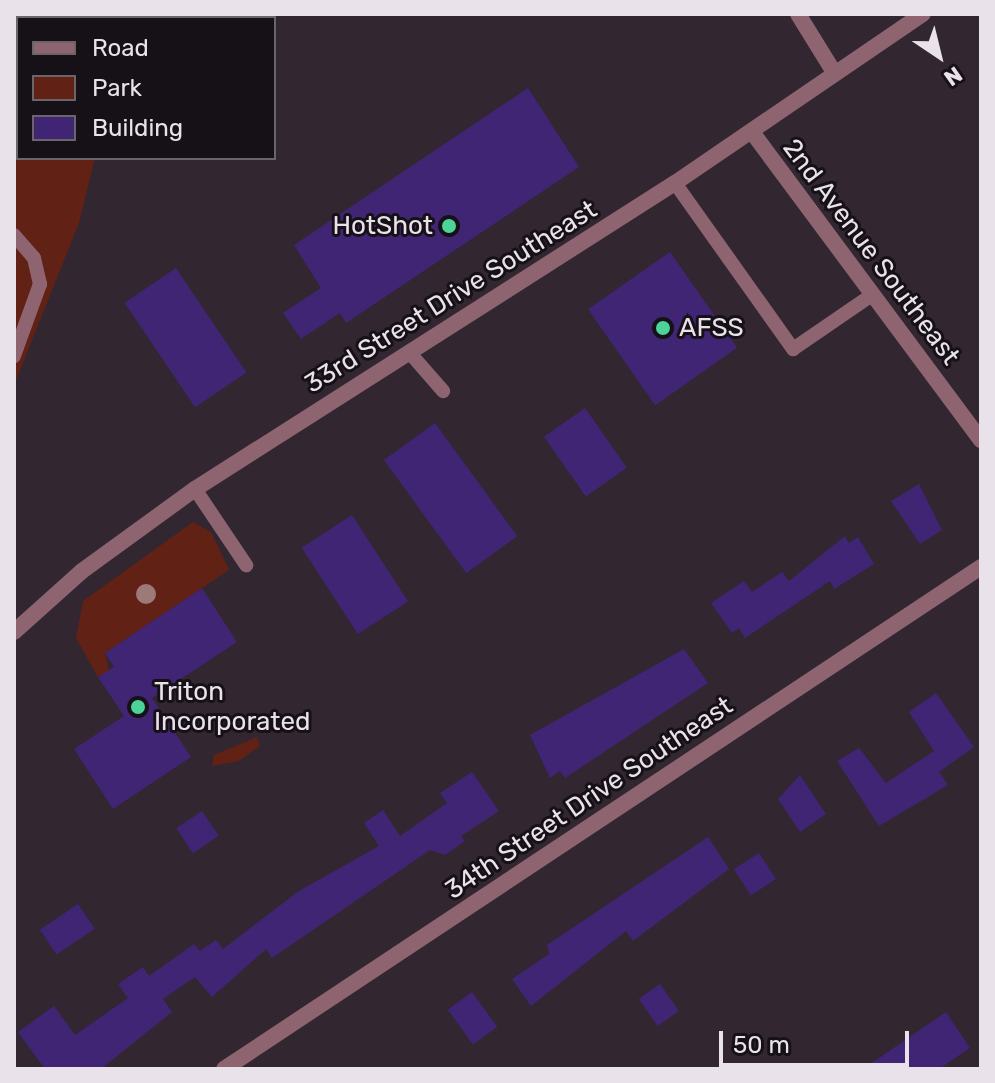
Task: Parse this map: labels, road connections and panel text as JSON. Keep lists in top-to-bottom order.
{
  "streets": {
    "street": ["2nd Avenue Southeast", "33rd Street Drive Southeast", "34th Street Drive Southeast"]
  },
  "crossings": [
    ["2nd Avenue Southeast", "33rd Street Drive Southeast"]
  ],
  "places": ["HotShot", "AFSS", "Triton Incorporated"],
  "legend": ["Road", "Park", "Building"],
  "scale_bar": "50 m",
  "north": "bottom right"
}
